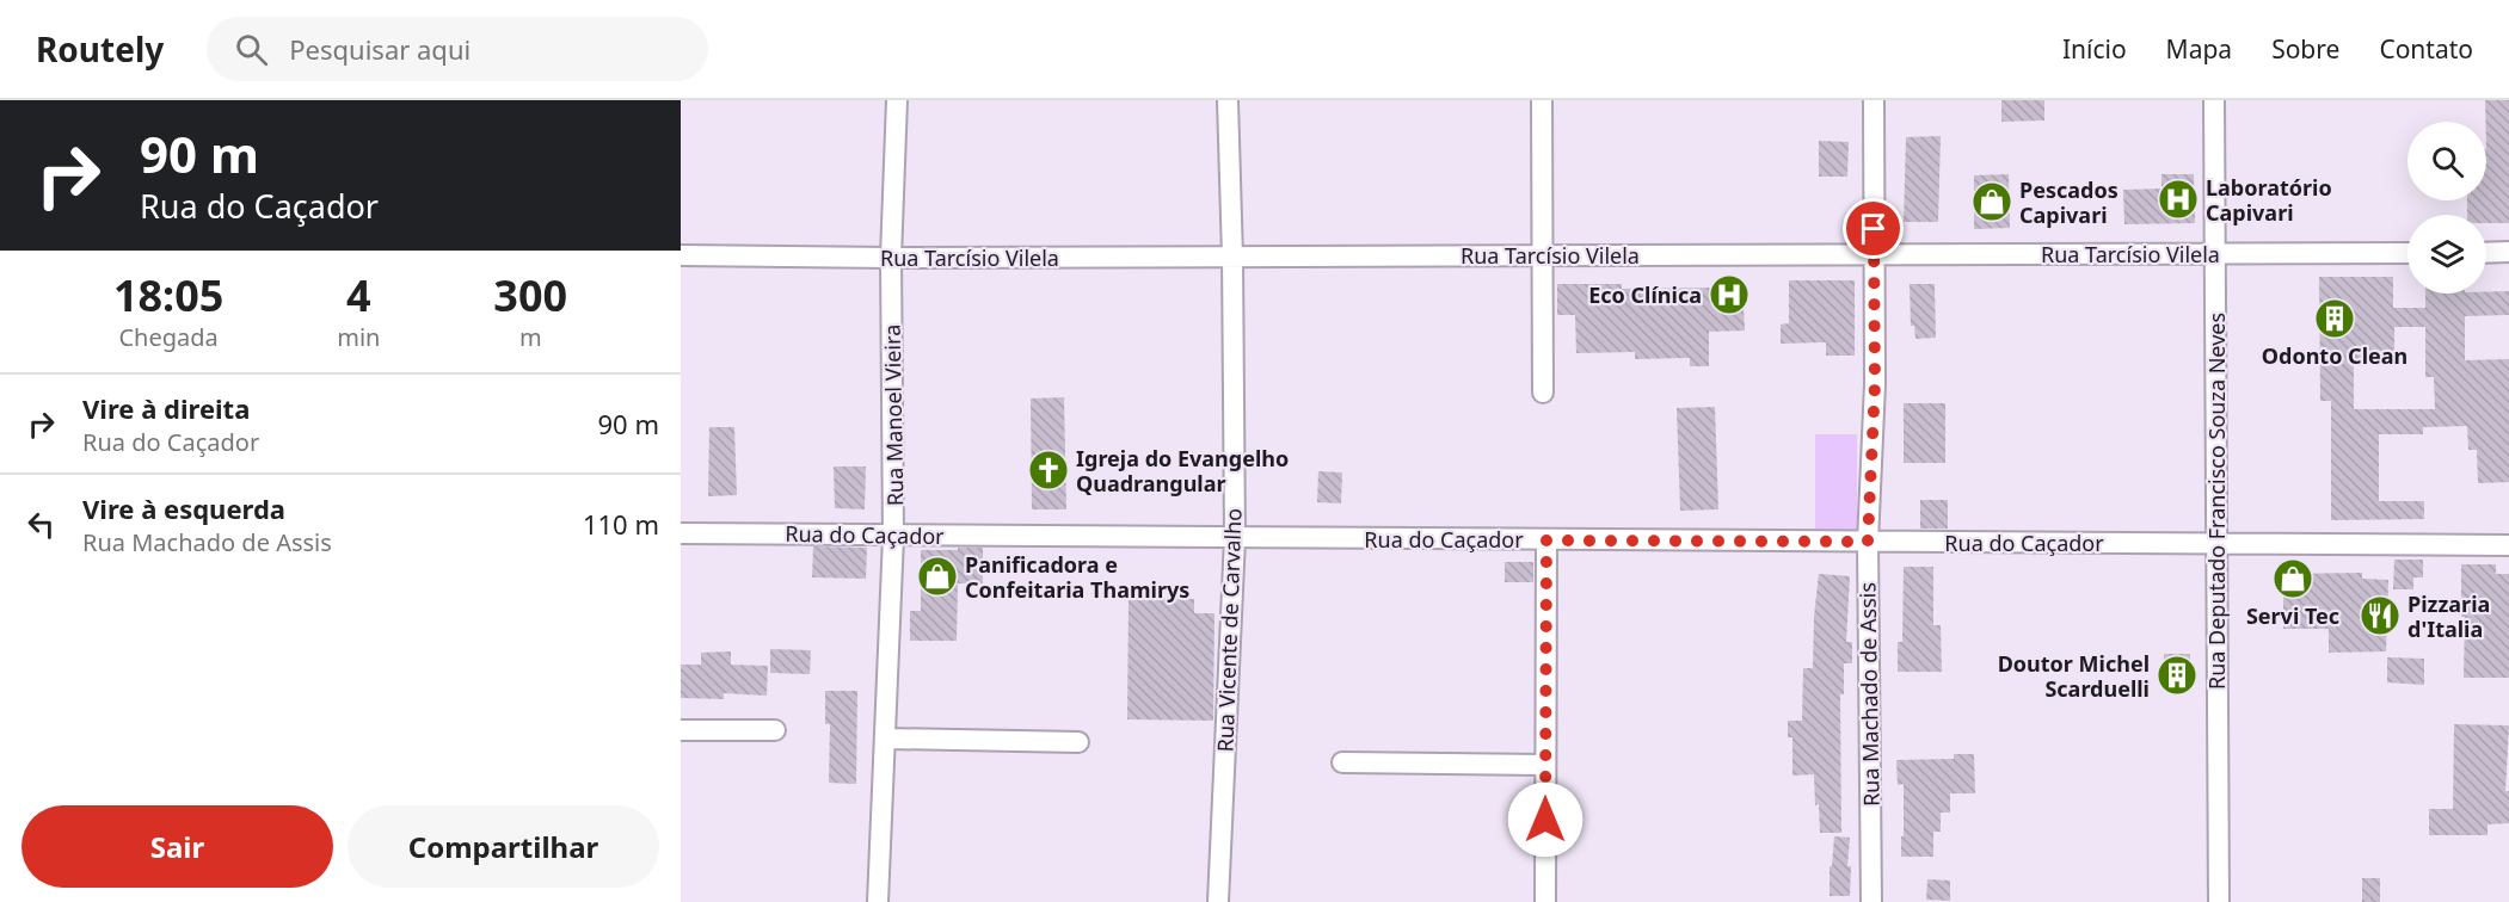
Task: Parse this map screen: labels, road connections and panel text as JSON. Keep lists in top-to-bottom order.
{
  "streets": {
    "street": [
      "Rua Tarcísio Vilela",
      "Rua Manoel Vieira",
      "Rua Deputado Francisco Souza Neves",
      "Rua do Caçador",
      "Rua Vicente de Carvalho",
      "Rua Machado de Assis"
    ]
  },
  "crossings": [
    ["Rua Tarcísio Vilela", "Rua Manoel Vieira"],
    ["Rua Tarcísio Vilela", "Rua Deputado Francisco Souza Neves"],
    ["Rua Tarcísio Vilela", "Rua Vicente de Carvalho"],
    ["Rua Tarcísio Vilela", "Rua Machado de Assis"],
    ["Rua Manoel Vieira", "Rua do Caçador"],
    ["Rua Deputado Francisco Souza Neves", "Rua do Caçador"],
    ["Rua do Caçador", "Rua Vicente de Carvalho"],
    ["Rua do Caçador", "Rua Machado de Assis"]
  ],
  "places": {
    "hospital": ["Laboratório Capivari", "Eco Clínica"],
    "shop": ["Pescados Capivari", "Panificadora e Confeitaria Thamirys", "Servi Tec"],
    "building": ["Odonto Clean", "Doutor Michel Scarduelli"],
    "church": ["Igreja do Evangelho Quadrangular"],
    "restaurant": ["Pizzaria d'Italia"]
  },
  "page": {
    "header": "Routely",
    "search": "Pesquisar aqui",
    "nav": [
      "Início",
      "Mapa",
      "Sobre",
      "Contato"
    ],
    "turn": ["90 m", "Rua do Caçador"],
    "eta": [
      "18:05",
      "Chegada",
      "4",
      "min",
      "300",
      "m"
    ],
    "list": [
      {
        "name": "Vire à direita",
        "note": "Rua do Caçador",
        "value": "90 m"
      },
      {
        "name": "Vire à esquerda",
        "note": "Rua Machado de Assis",
        "value": "110 m"
      }
    ],
    "buttons": ["Sair", "Compartilhar"]
  }
}
